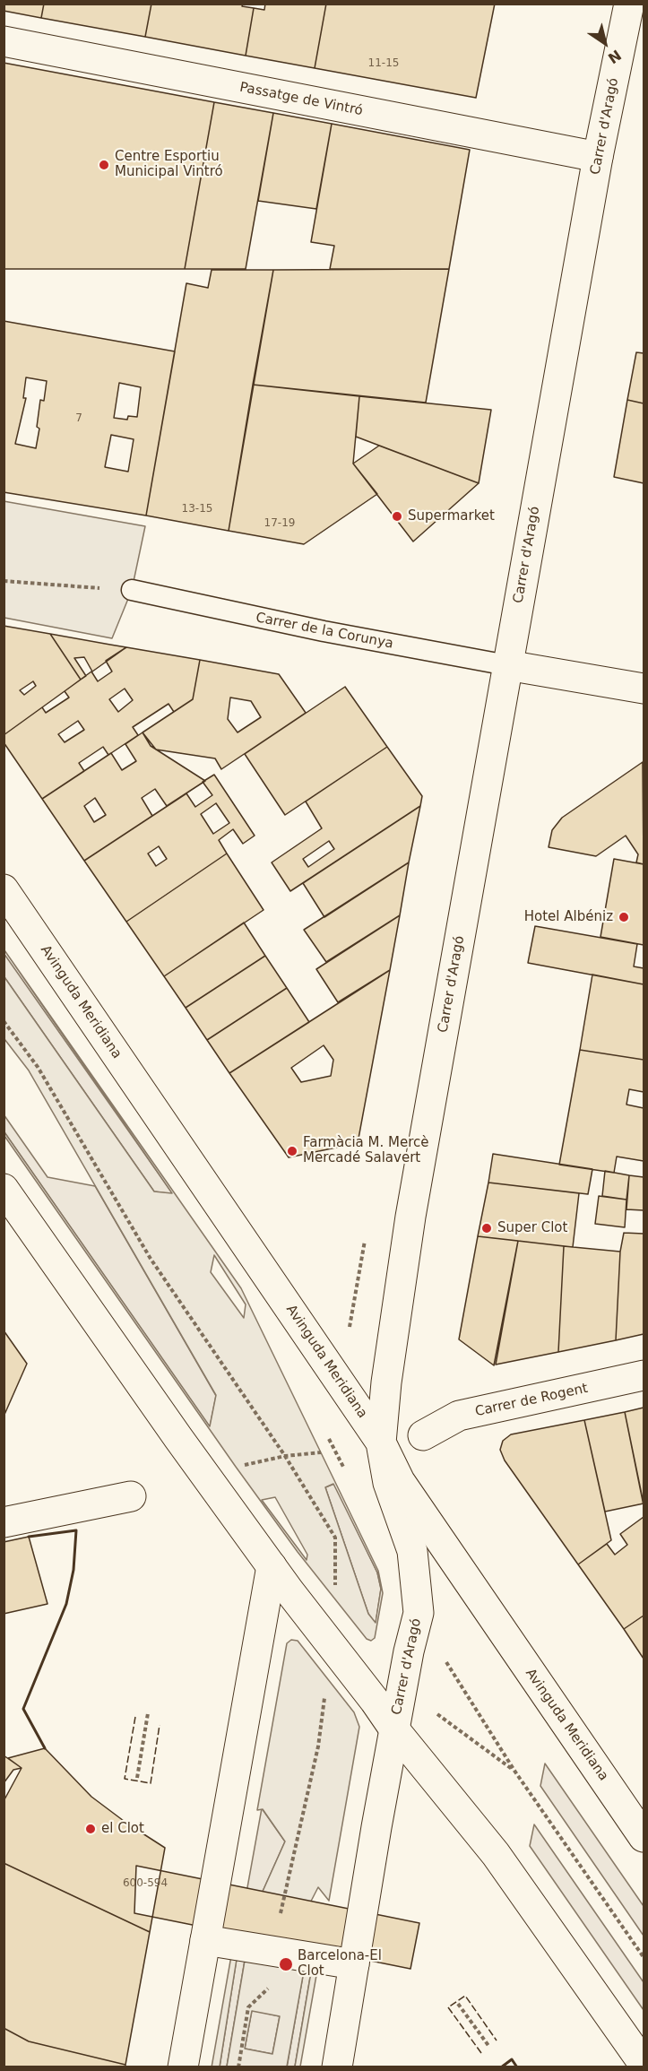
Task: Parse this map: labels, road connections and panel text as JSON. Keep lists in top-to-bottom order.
{
  "streets": {
    "street": [
      "Passatge de Vintró",
      "Carrer d'Aragó",
      "Carrer de la Corunya",
      "Avinguda Meridiana",
      "Carrer de Rogent"
    ]
  },
  "crossings": [
    ["Passatge de Vintró", "Carrer d'Aragó"],
    ["Carrer d'Aragó", "Carrer de la Corunya"],
    ["Carrer d'Aragó", "Avinguda Meridiana"]
  ],
  "places": [
    "Centre Esportiu Municipal Vintró",
    "Supermarket",
    "Hotel Albéniz",
    "Farmàcia M. Mercè Mercadé Salavert",
    "Super Clot",
    "el Clot",
    "Barcelona-El Clot"
  ],
  "house_numbers": [
    "11-15",
    "7",
    "13-15",
    "17-19",
    "600-594"
  ],
  "north": "bottom right"
}
